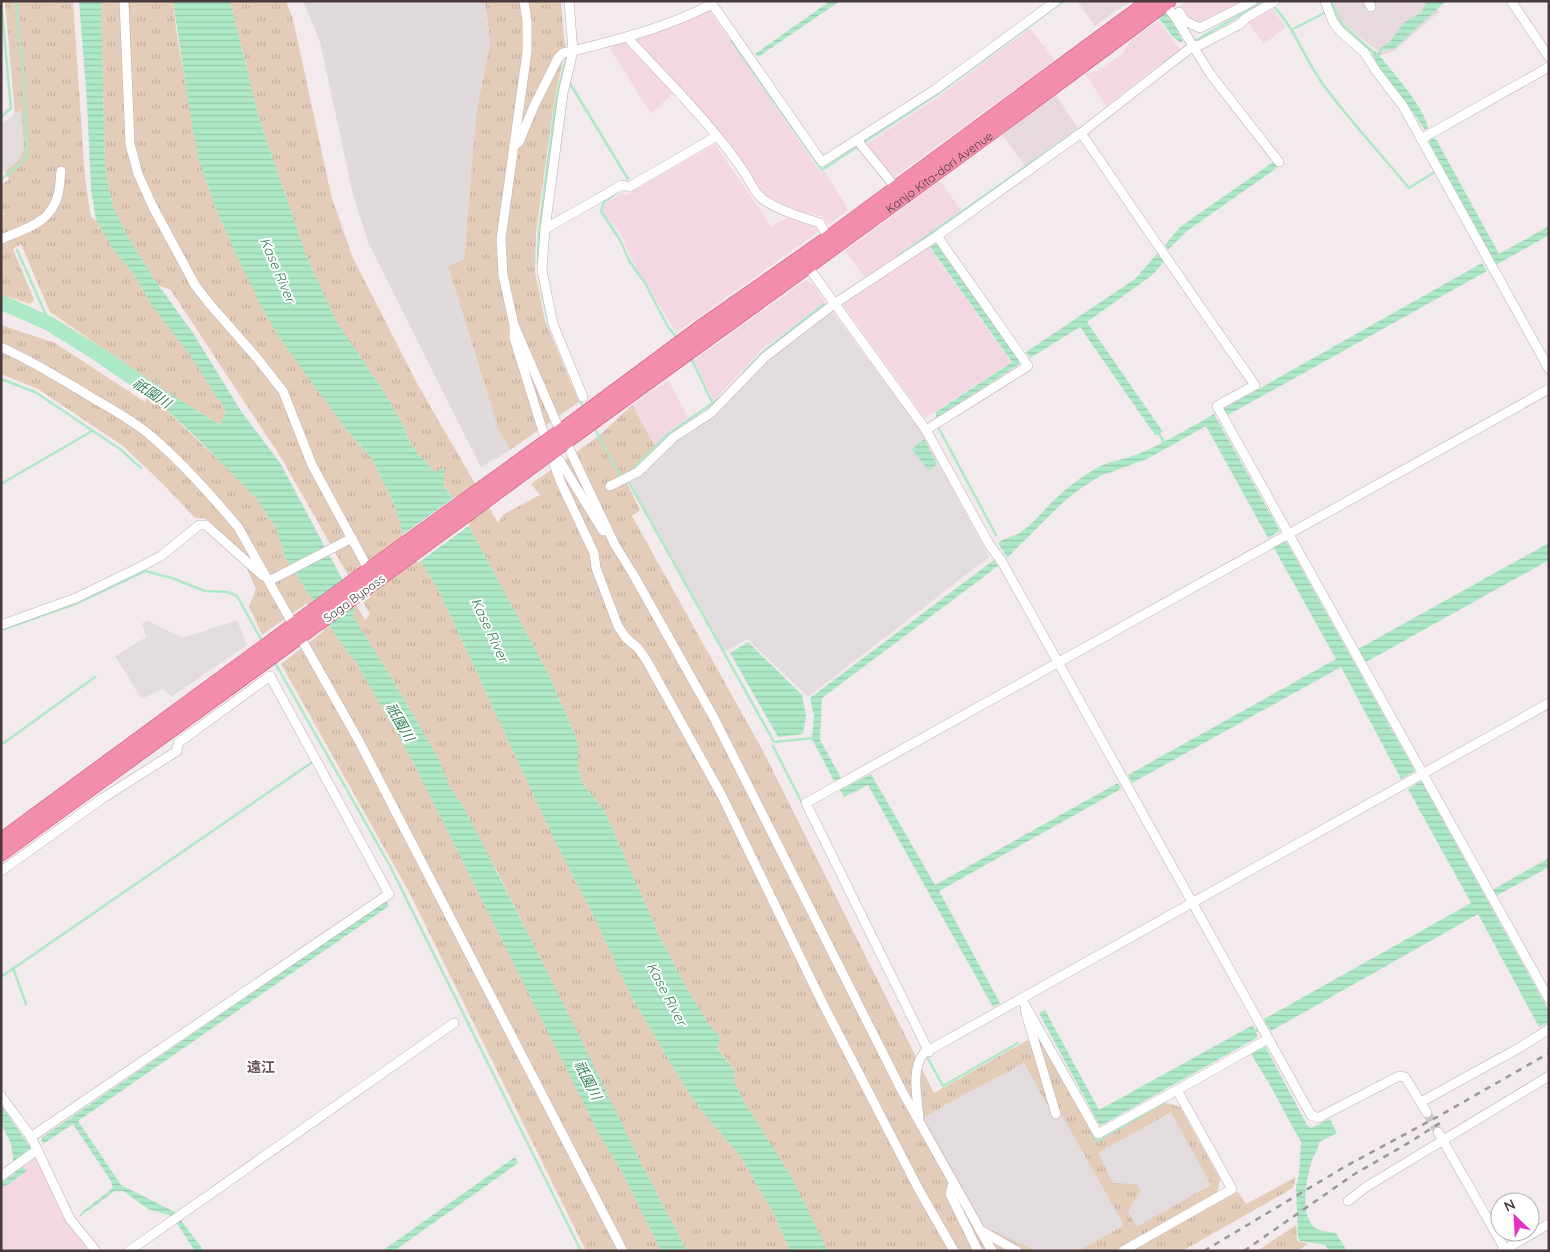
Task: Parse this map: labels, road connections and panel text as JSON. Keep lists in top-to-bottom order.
{
  "streets": {
    "highway": ["Kanjo Kita-dori Avenue", "Saga Bypass"]
  },
  "crossings": [
    ["Kanjo Kita-dori Avenue", "Saga Bypass"]
  ],
  "districts": ["遠江"],
  "water": ["Kase River", "祇園川"],
  "north": "top left"
}
